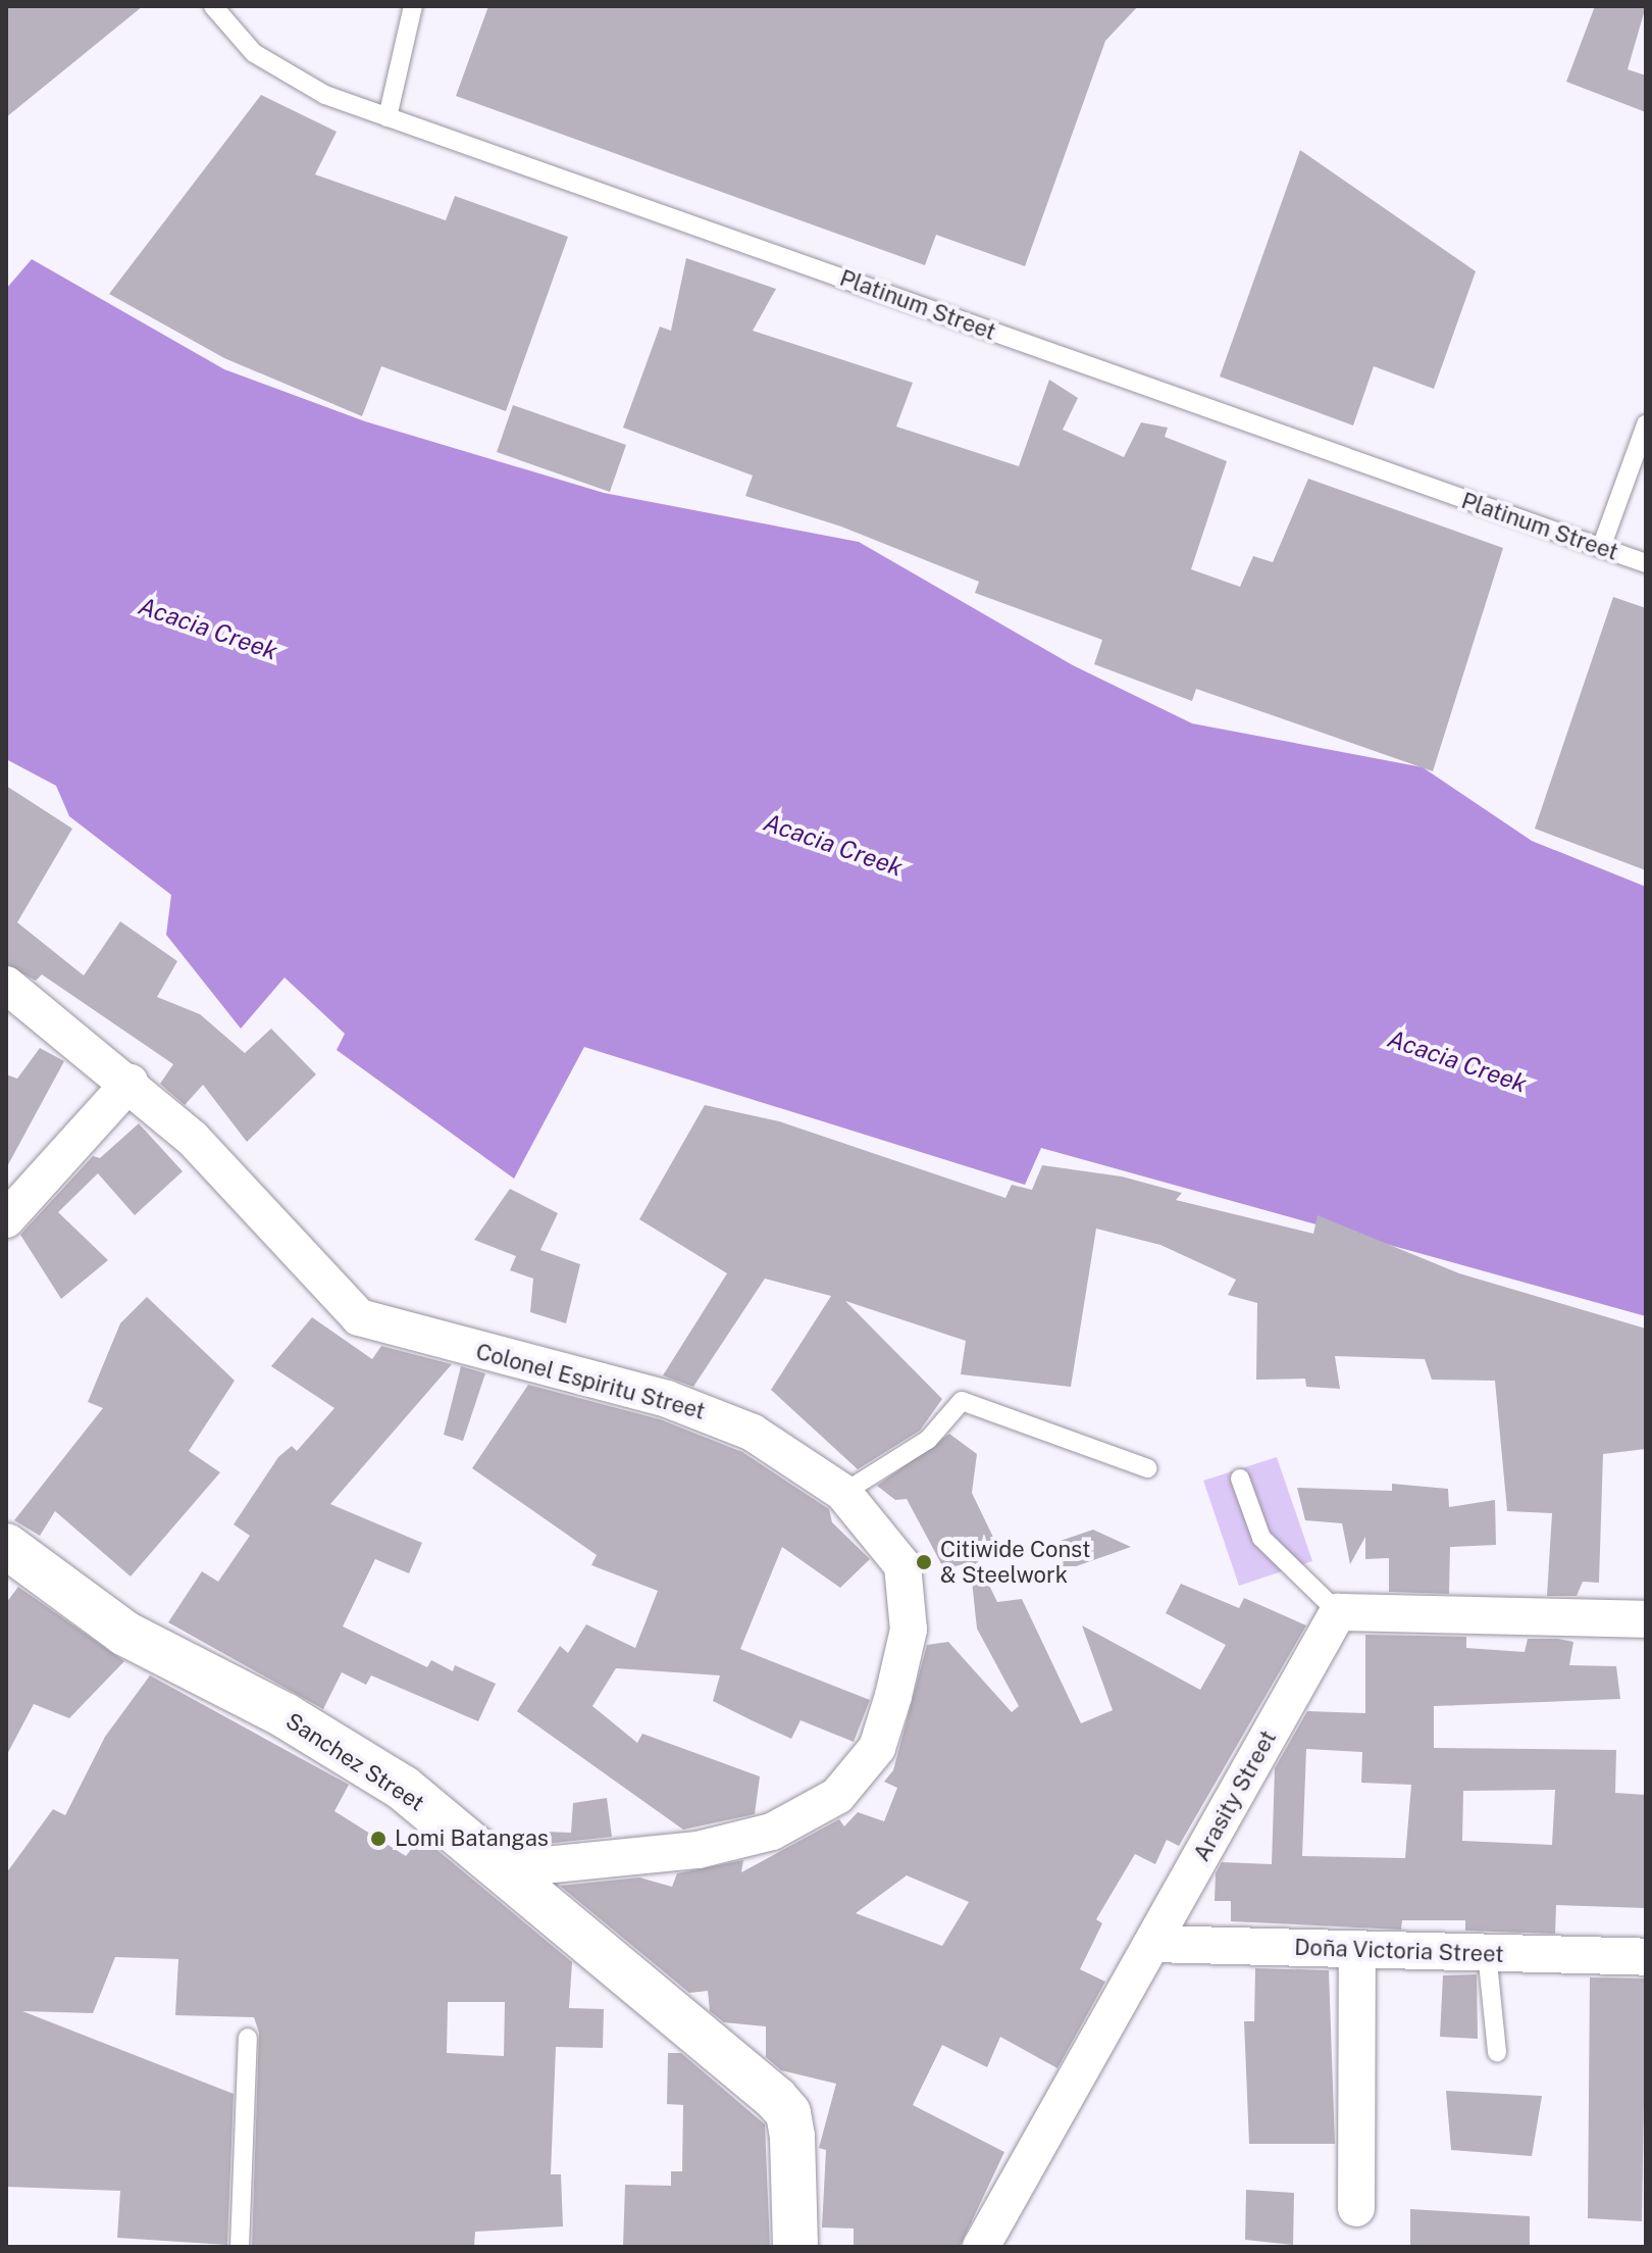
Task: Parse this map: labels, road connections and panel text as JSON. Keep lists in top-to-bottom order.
{
  "streets": {
    "street": [
      "Colonel Espiritu Street",
      "Sanchez Street",
      "Arasity Street",
      "Doña Victoria Street"
    ],
    "lane": ["Platinum Street"]
  },
  "crossings": [
    ["Colonel Espiritu Street", "Sanchez Street"],
    ["Arasity Street", "Doña Victoria Street"]
  ],
  "water": ["Acacia Creek"],
  "places": ["Citiwide Const & Steelwork", "Lomi Batangas"]
}
